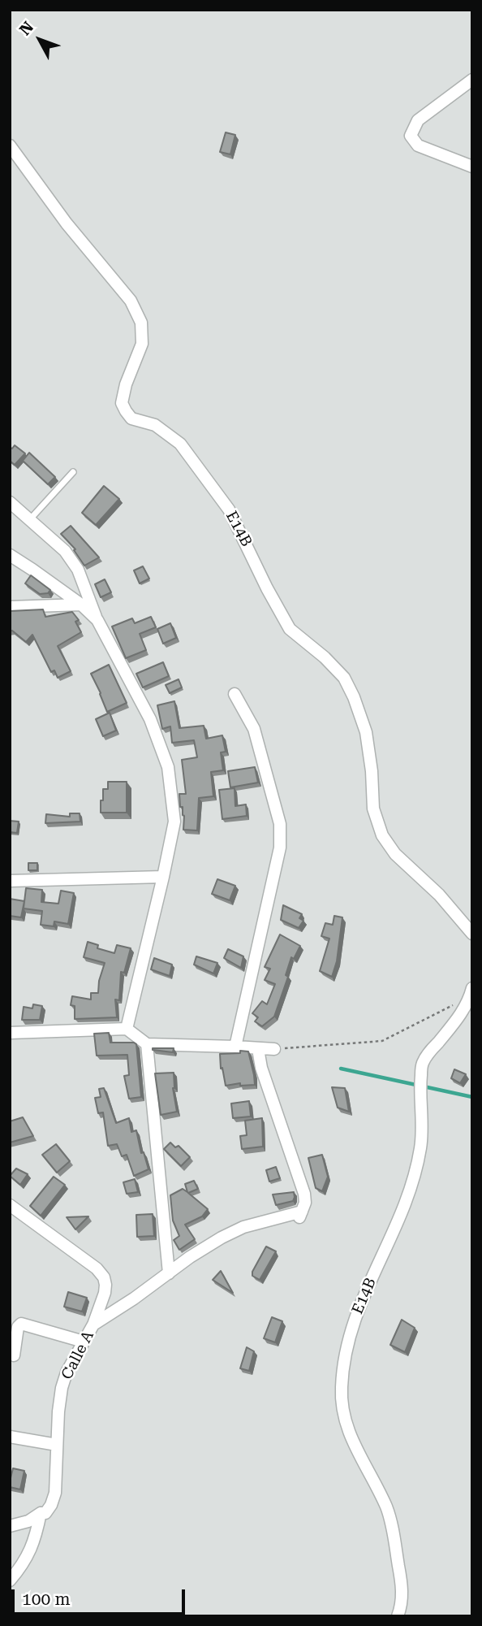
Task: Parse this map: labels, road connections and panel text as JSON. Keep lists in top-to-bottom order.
{
  "streets": {
    "street": ["E14B", "Calle A"]
  },
  "scale_bar": "100 m",
  "north": "top left"
}
